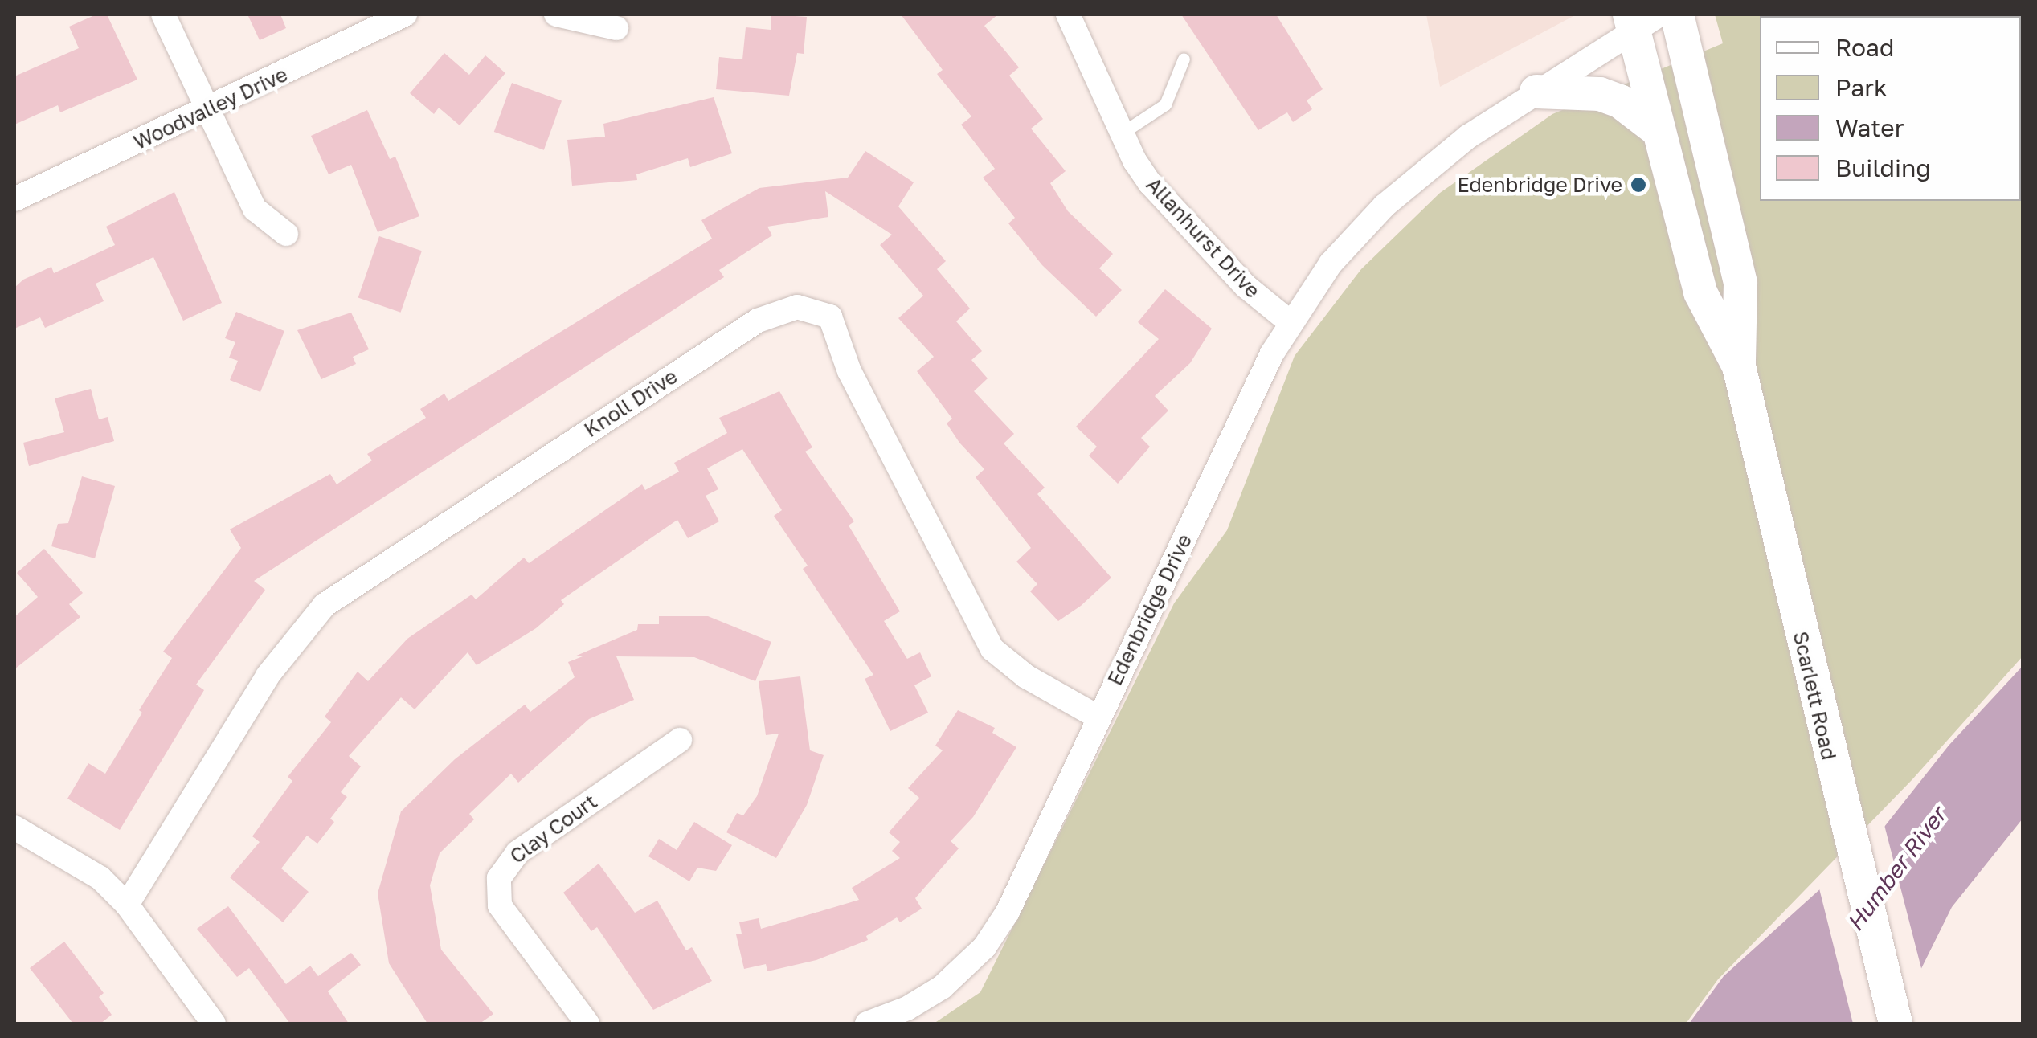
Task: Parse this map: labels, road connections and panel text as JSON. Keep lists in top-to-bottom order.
{
  "streets": {
    "main road": ["Scarlett Road"],
    "street": [
      "Woodvalley Drive",
      "Allanhurst Drive",
      "Knoll Drive",
      "Edenbridge Drive",
      "Clay Court"
    ]
  },
  "crossings": [
    ["Allanhurst Drive", "Edenbridge Drive"],
    ["Knoll Drive", "Edenbridge Drive"],
    ["Edenbridge Drive", "Scarlett Road"]
  ],
  "water": ["Humber River"],
  "places": ["Edenbridge Drive"],
  "legend": [
    "Road",
    "Park",
    "Water",
    "Building"
  ]
}
